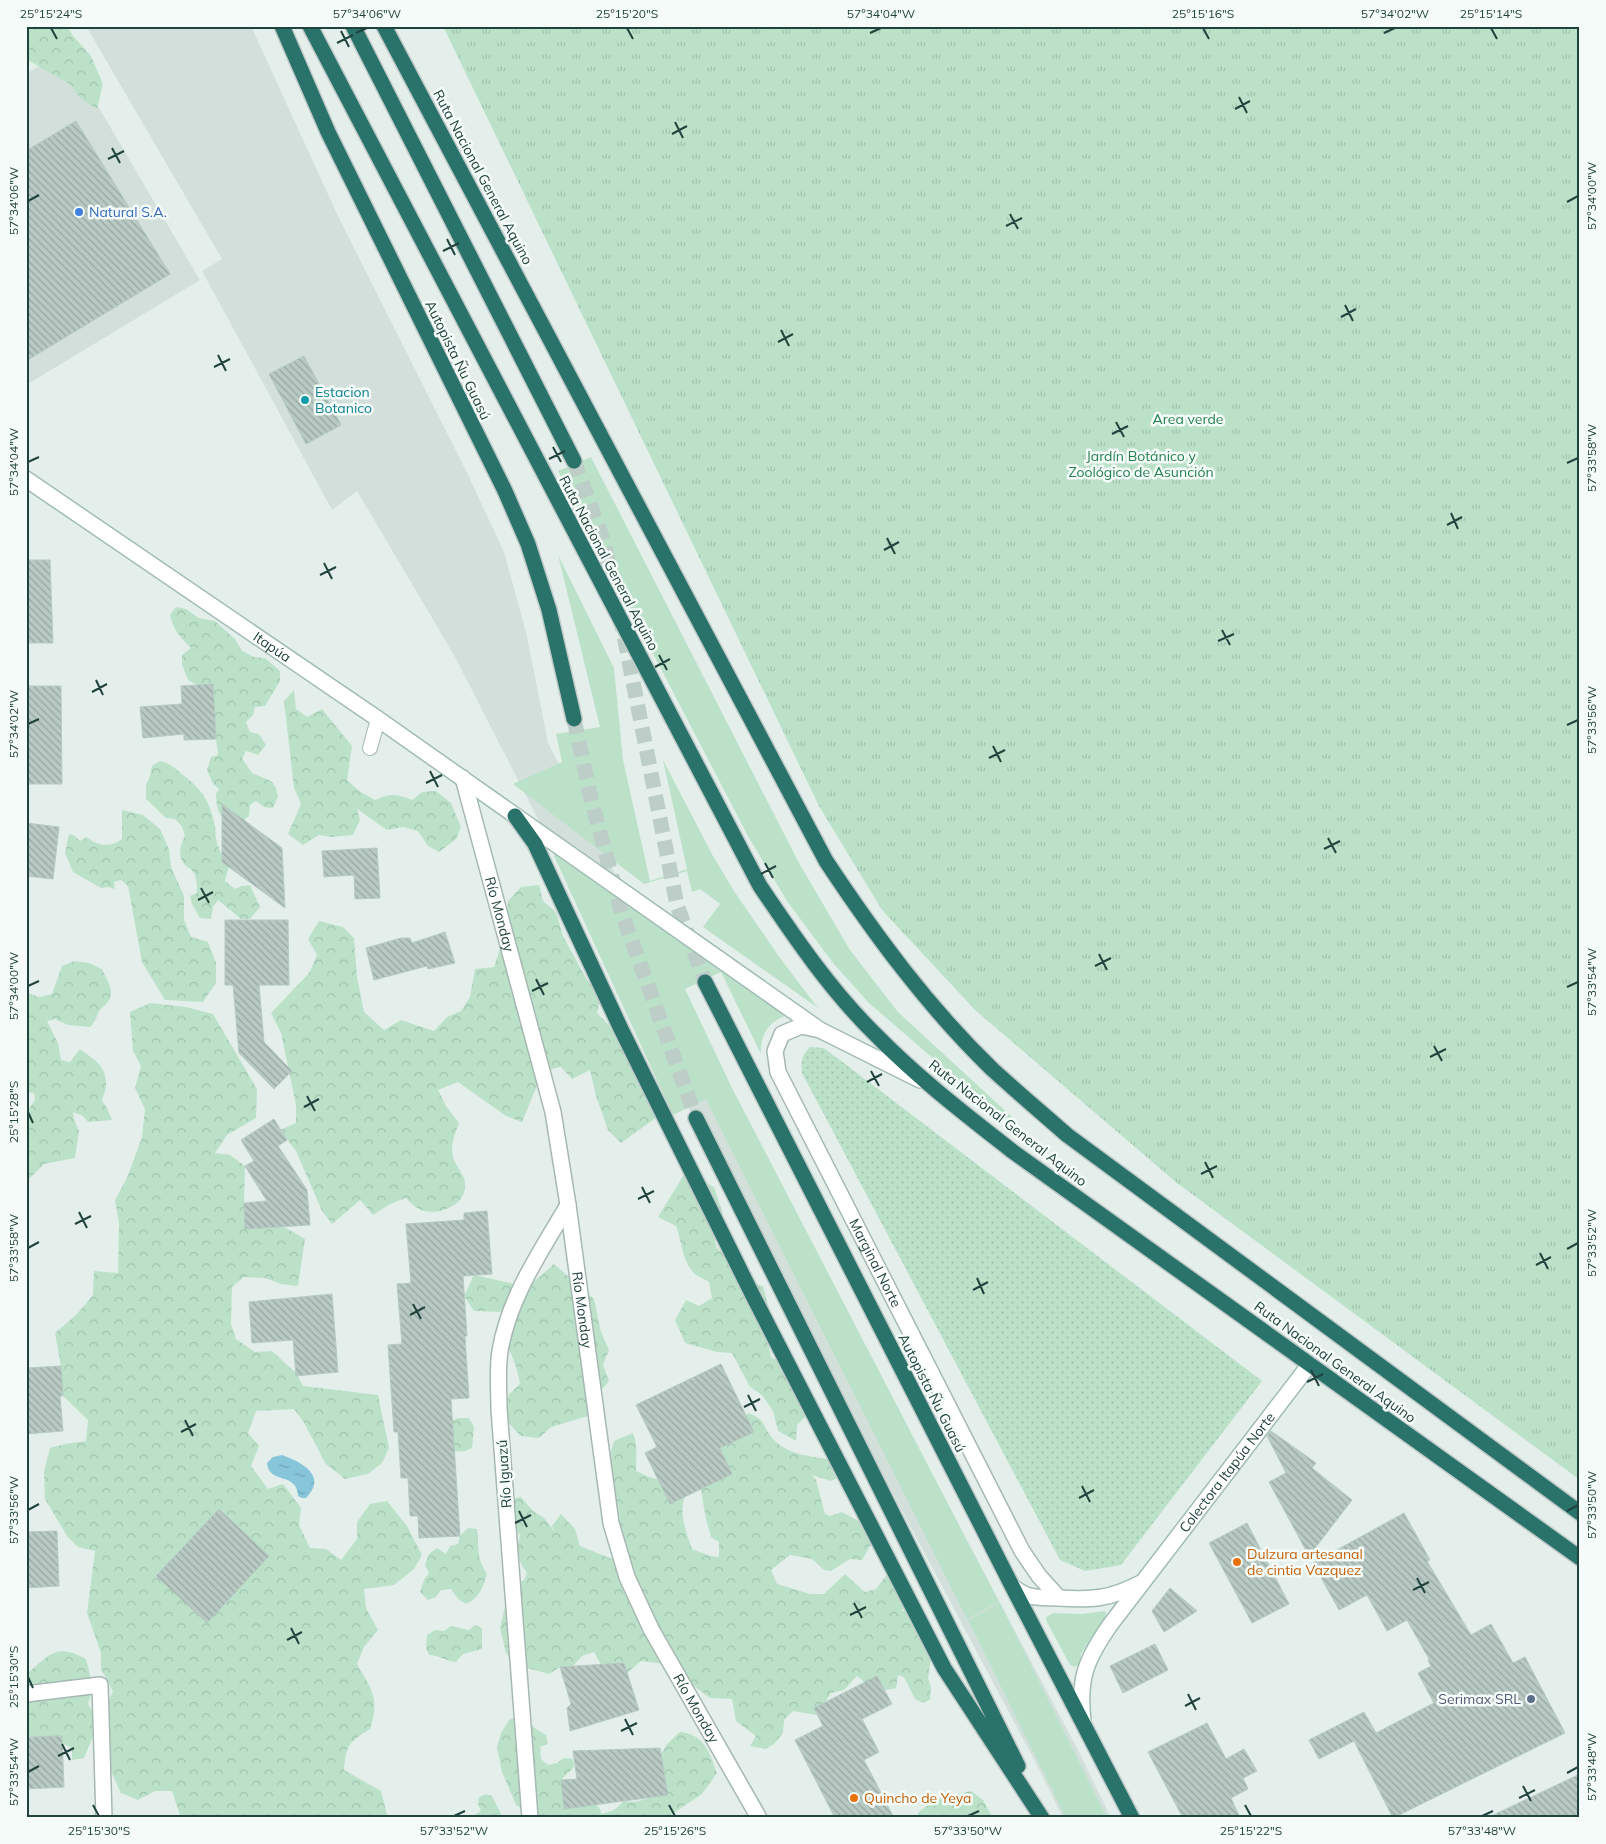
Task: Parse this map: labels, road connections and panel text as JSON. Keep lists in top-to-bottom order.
{
  "streets": {
    "highway": ["Ruta Nacional General Aquino", "Autopista Ñu Guasú"],
    "street": [
      "Itapúa",
      "Río Monday",
      "Marginal Norte",
      "Colectora Itapúa Norte",
      "Río Iguazú"
    ]
  },
  "crossings": [
    ["Ruta Nacional General Aquino", "Colectora Itapúa Norte"],
    ["Autopista Ñu Guasú", "Colectora Itapúa Norte"],
    ["Itapúa", "Río Monday"],
    ["Itapúa", "Marginal Norte"],
    ["Río Monday", "Río Iguazú"],
    ["Marginal Norte", "Colectora Itapúa Norte"]
  ],
  "parks": ["Area verde", "Jardín Botánico y Zoológico de Asunción"],
  "places": [
    "Natural S.A.",
    "Estacion Botanico",
    "Dulzura artesanal de cintia Vazquez",
    "Serimax SRL",
    "Quincho de Yeya"
  ],
  "coordinates": [
    "25°15'24\"S",
    "57°34'06\"W",
    "25°15'20\"S",
    "57°34'04\"W",
    "25°15'16\"S",
    "57°34'02\"W",
    "25°15'14\"S",
    "57°34'00\"W",
    "57°33'58\"W",
    "57°33'56\"W",
    "57°33'54\"W",
    "25°15'28\"S",
    "57°33'52\"W",
    "57°33'50\"W",
    "25°15'30\"S",
    "57°33'48\"W",
    "25°15'26\"S",
    "25°15'22\"S"
  ]
}
